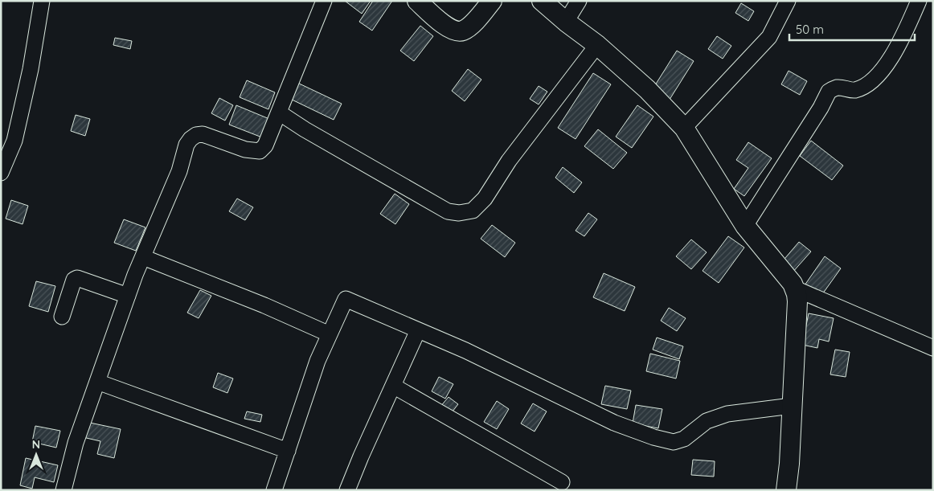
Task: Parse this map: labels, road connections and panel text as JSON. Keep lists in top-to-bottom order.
{
  "scale_bar": "50 m",
  "north": "top"
}
